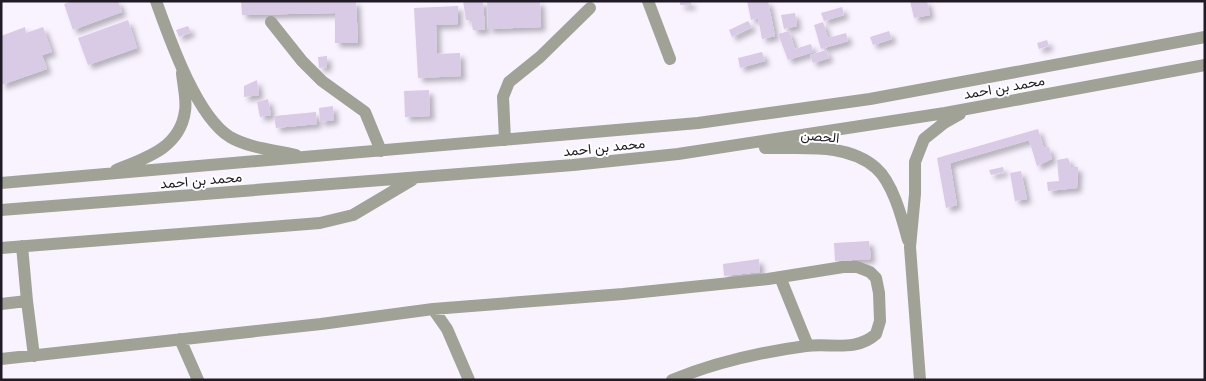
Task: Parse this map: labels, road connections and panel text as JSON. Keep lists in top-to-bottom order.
{
  "streets": {
    "street": ["محمد بن احمد", "الحصن"]
  },
  "crossings": [
    ["محمد بن احمد", "الحصن"]
  ]
}
